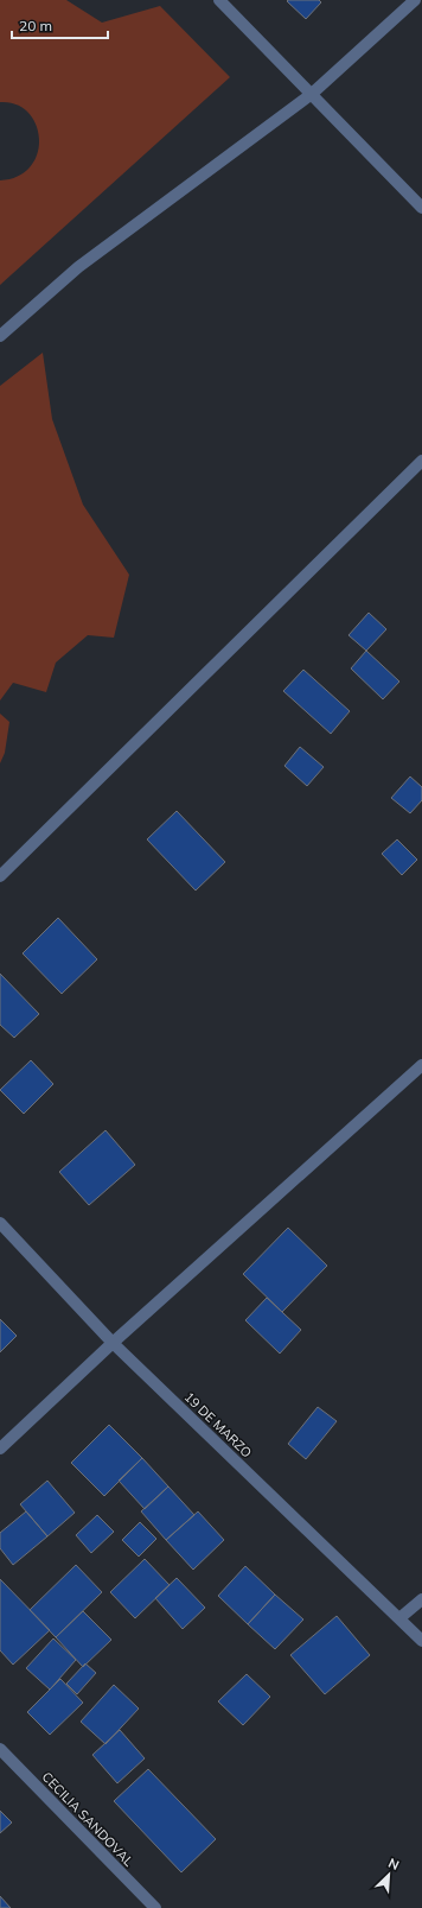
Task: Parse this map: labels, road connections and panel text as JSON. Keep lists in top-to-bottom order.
{
  "streets": {
    "street": ["19 DE MARZO", "CECILIA SANDOVAL"]
  },
  "scale_bar": "20 m",
  "north": "top right"
}
